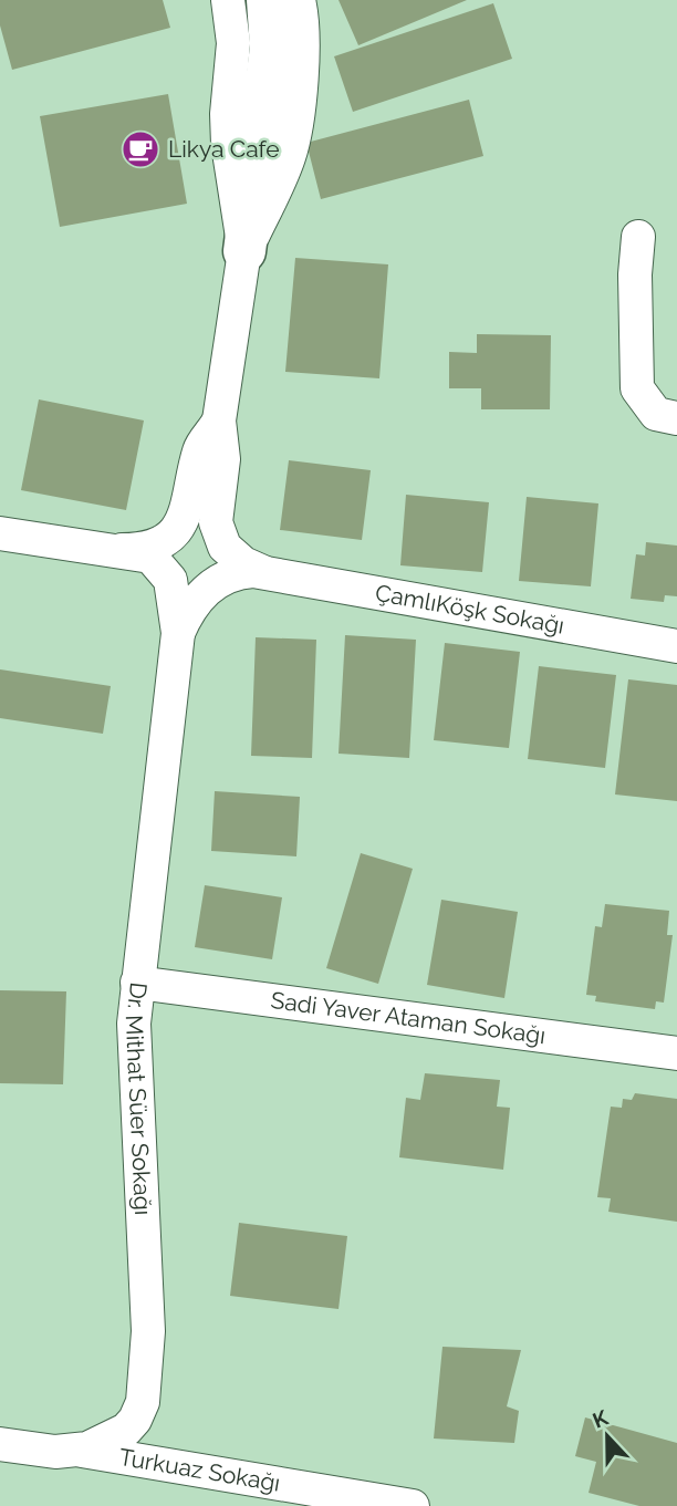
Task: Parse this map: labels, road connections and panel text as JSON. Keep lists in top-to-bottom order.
{
  "streets": {
    "street": [
      "ÇamlıKöşk Sokağı",
      "Sadi Yaver Ataman Sokağı",
      "Dr. Mithat Süer Sokağı",
      "Turkuaz Sokağı"
    ]
  },
  "crossings": [
    ["ÇamlıKöşk Sokağı", "Dr. Mithat Süer Sokağı"],
    ["Sadi Yaver Ataman Sokağı", "Dr. Mithat Süer Sokağı"],
    ["Dr. Mithat Süer Sokağı", "Turkuaz Sokağı"]
  ],
  "places": {
    "cafe": ["Likya Cafe"]
  },
  "north": "top"
}
